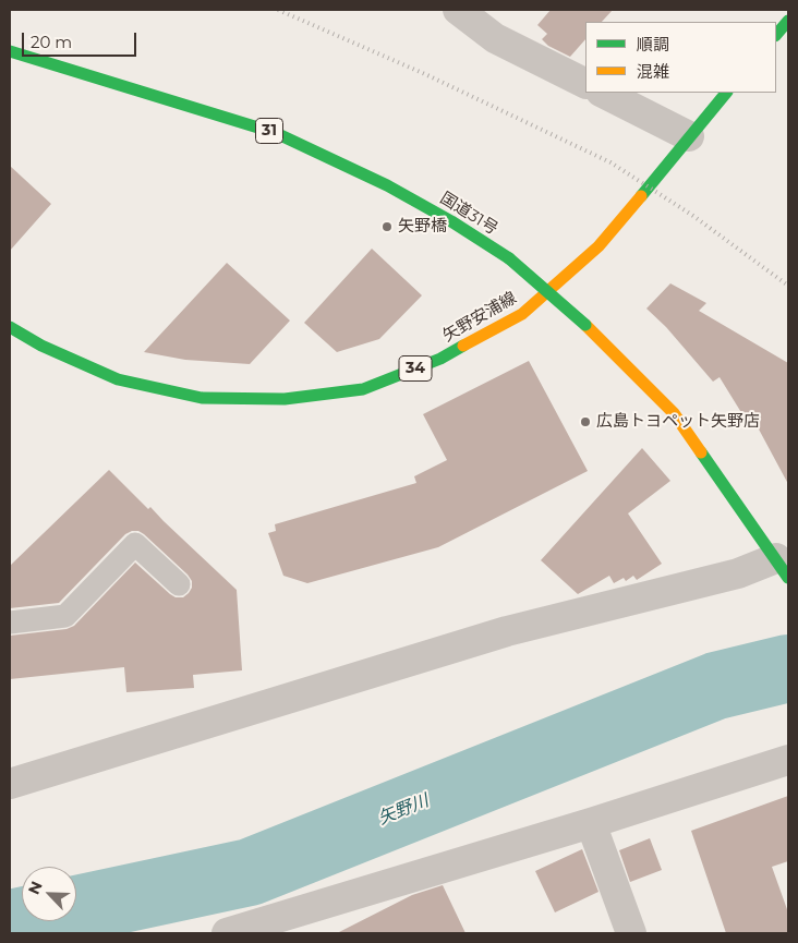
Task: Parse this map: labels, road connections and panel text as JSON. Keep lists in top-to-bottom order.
{
  "streets": {
    "main road": [
      "31",
      "国道31号",
      "矢野安浦線",
      "34"
    ]
  },
  "water": ["矢野川"],
  "places": ["矢野橋", "広島トヨペット矢野店"],
  "legend": ["順調", "混雑"],
  "scale_bar": "20 m",
  "north": "top left"
}
